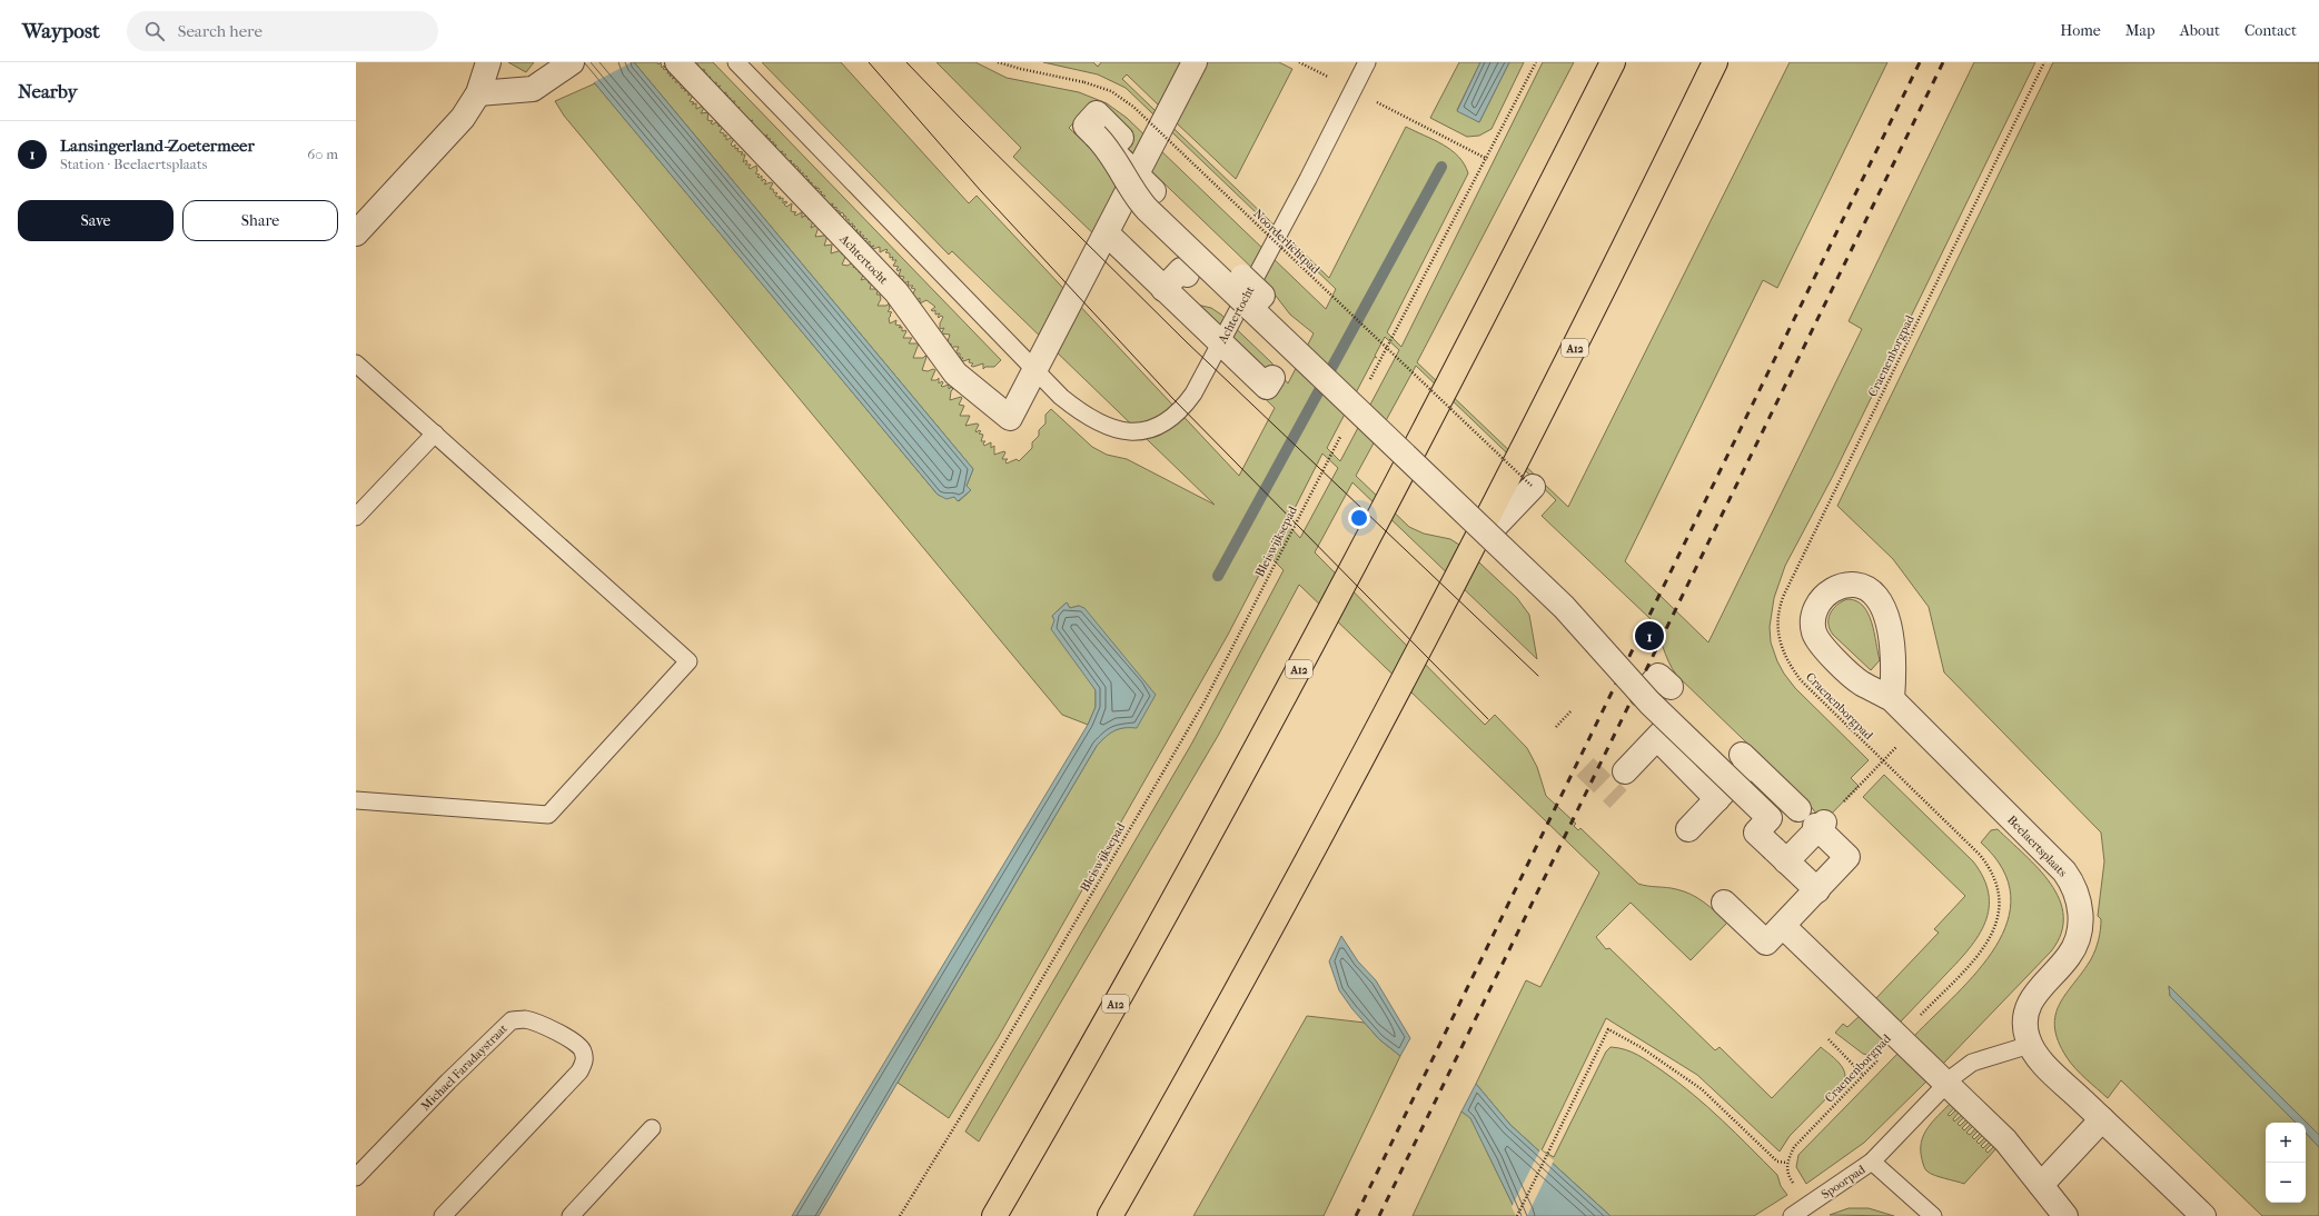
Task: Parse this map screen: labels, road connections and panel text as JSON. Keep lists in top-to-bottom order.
{
  "streets": {
    "highway": ["A12"],
    "street": ["Achtertocht", "Beelaertsplaats"],
    "lane": ["Michael Faradaystraat", "Spoorpad"],
    "path": ["Noorderlichtpad", "Craenenborgpad", "Bleiswijksepad"]
  },
  "page": {
    "header": "Waypost",
    "search": "Search here",
    "nav": [
      "Home",
      "Map",
      "About",
      "Contact"
    ],
    "heading": "Nearby",
    "list": [
      {
        "mark": "1",
        "name": "Lansingerland-Zoetermeer",
        "note": "Station · Beelaertsplaats",
        "value": "60 m"
      }
    ],
    "buttons": ["Save", "Share"],
    "pins": "1",
    "map_buttons": ["+", "−"]
  }
}
